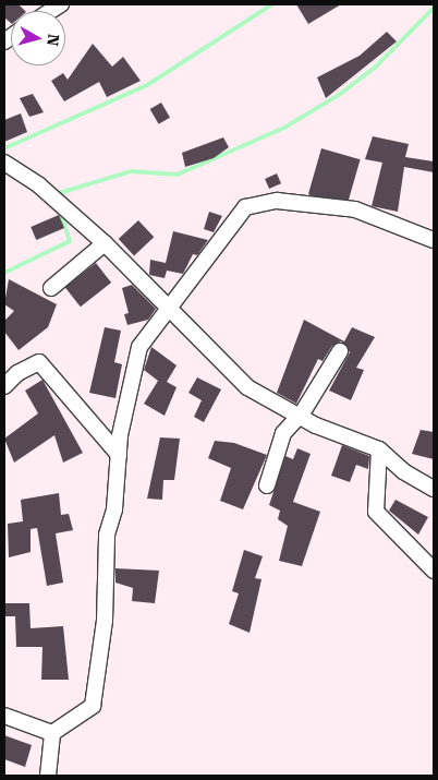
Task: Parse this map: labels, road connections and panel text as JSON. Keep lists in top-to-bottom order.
{
  "north": "right"
}
